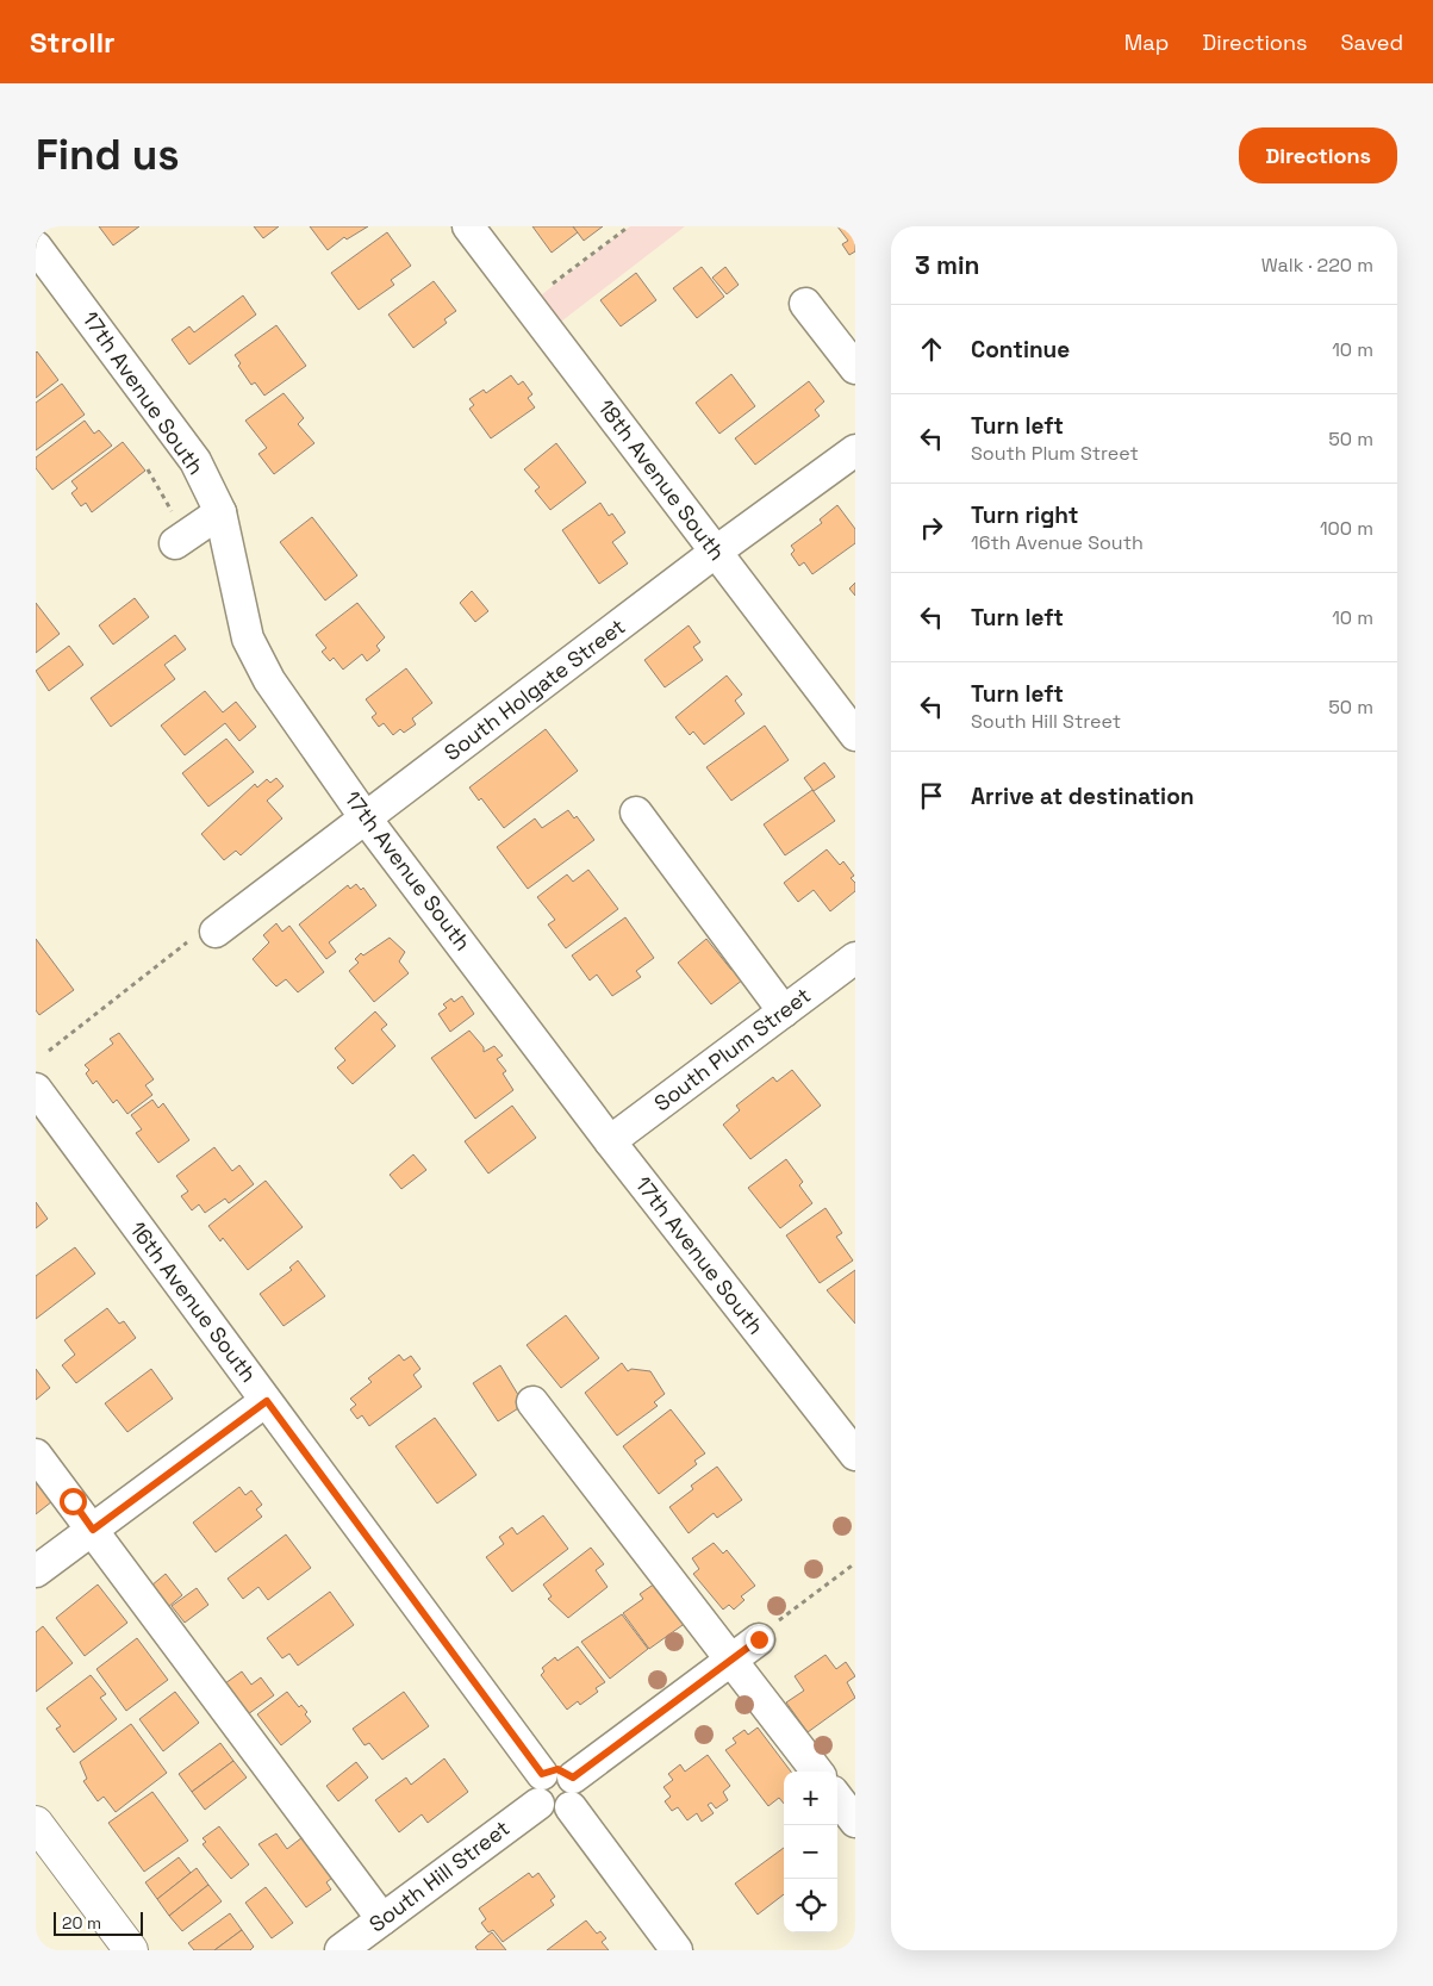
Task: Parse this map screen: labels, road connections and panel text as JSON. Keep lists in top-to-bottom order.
{
  "streets": {
    "street": [
      "17th Avenue South",
      "18th Avenue South",
      "South Holgate Street",
      "South Plum Street",
      "16th Avenue South",
      "South Hill Street"
    ]
  },
  "crossings": [
    ["17th Avenue South", "South Holgate Street"],
    ["17th Avenue South", "South Plum Street"],
    ["18th Avenue South", "South Holgate Street"],
    ["16th Avenue South", "South Hill Street"]
  ],
  "scale_bar": "20 m",
  "page": {
    "header": "Strollr",
    "nav": ["Map", "Directions", "Saved"],
    "buttons": "Directions",
    "title": "Find us",
    "heading": ["3 min", "Walk · 220 m"],
    "list": [
      ["Continue", "10 m"],
      ["Turn left", "South Plum Street", "50 m"],
      ["Turn right", "16th Avenue South", "100 m"],
      ["Turn left", "10 m"],
      ["Turn left", "South Hill Street", "50 m"],
      "Arrive at destination"
    ],
    "map_buttons": ["+", "−"],
    "scale": "20 m"
  }
}
